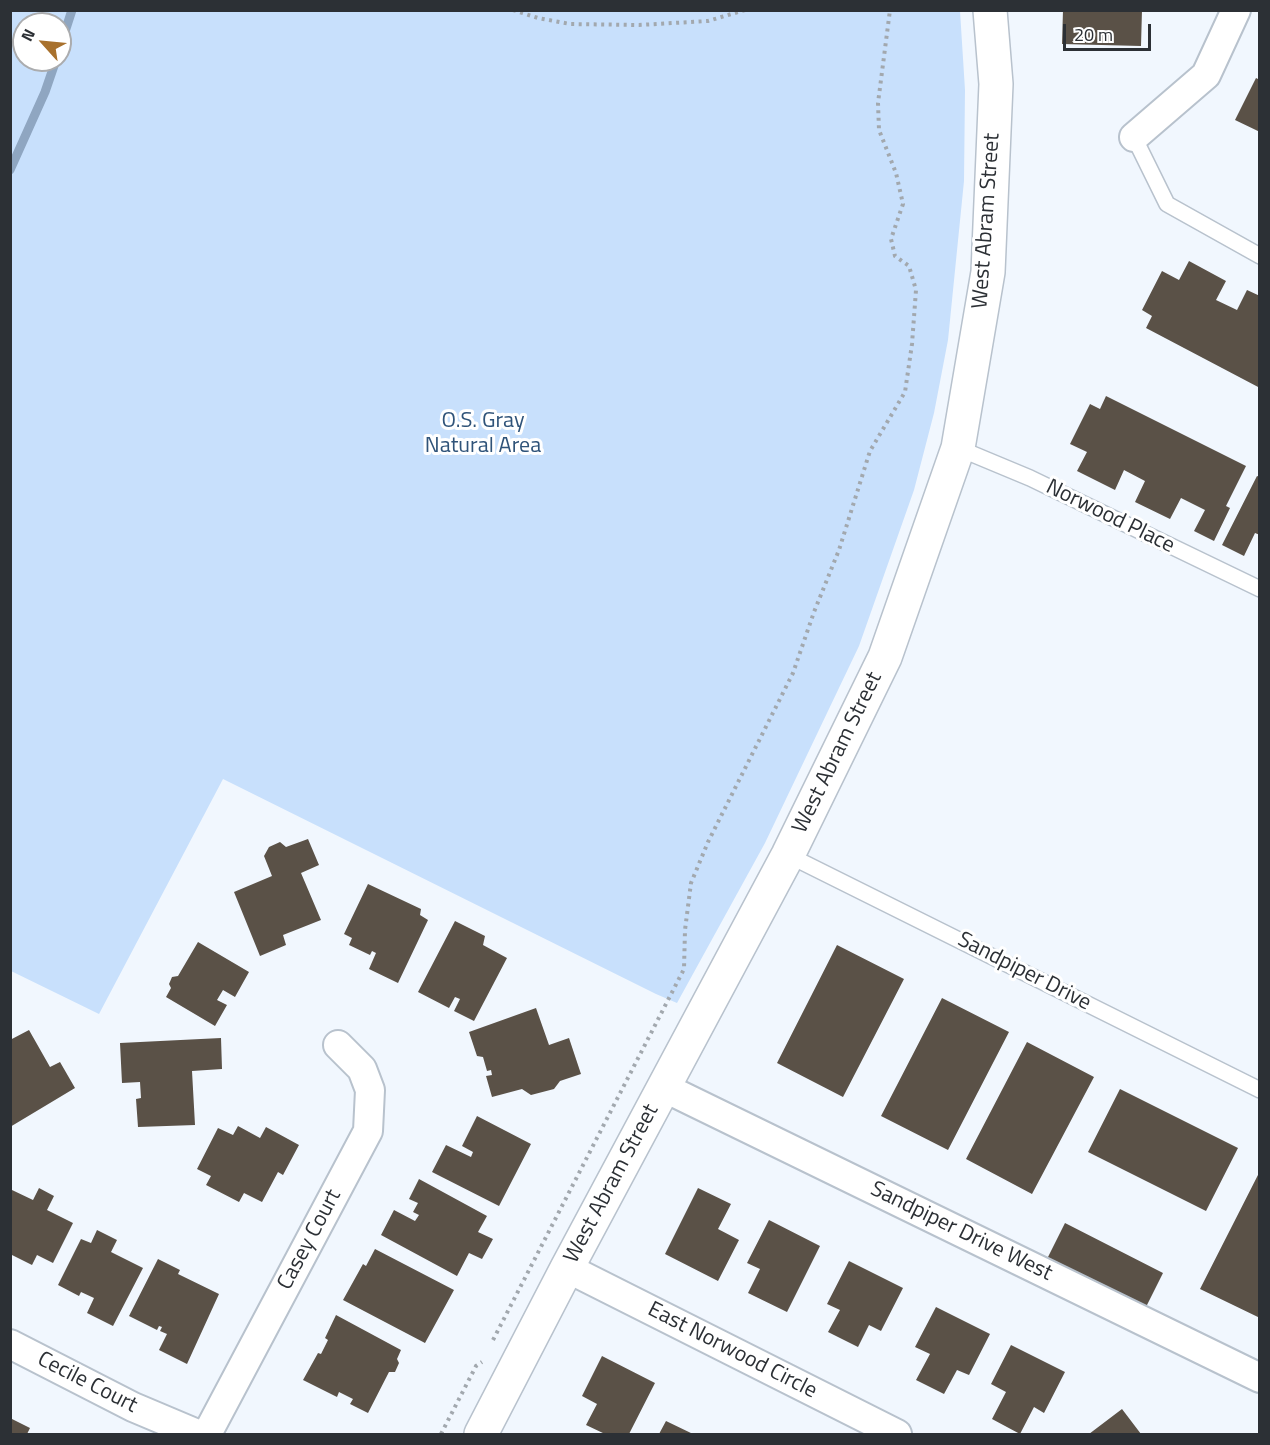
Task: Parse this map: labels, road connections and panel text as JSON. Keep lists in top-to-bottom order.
{
  "streets": {
    "main road": ["West Abram Street"],
    "street": [
      "Sandpiper Drive West",
      "Casey Court",
      "East Norwood Circle",
      "Cecile Court"
    ],
    "lane": ["Norwood Place", "Sandpiper Drive"]
  },
  "crossings": [
    ["West Abram Street", "Norwood Place"],
    ["West Abram Street", "Sandpiper Drive"],
    ["West Abram Street", "Sandpiper Drive West"],
    ["West Abram Street", "East Norwood Circle"]
  ],
  "parks": ["O.S. Gray Natural Area"],
  "scale_bar": "20 m",
  "north": "top left"
}
